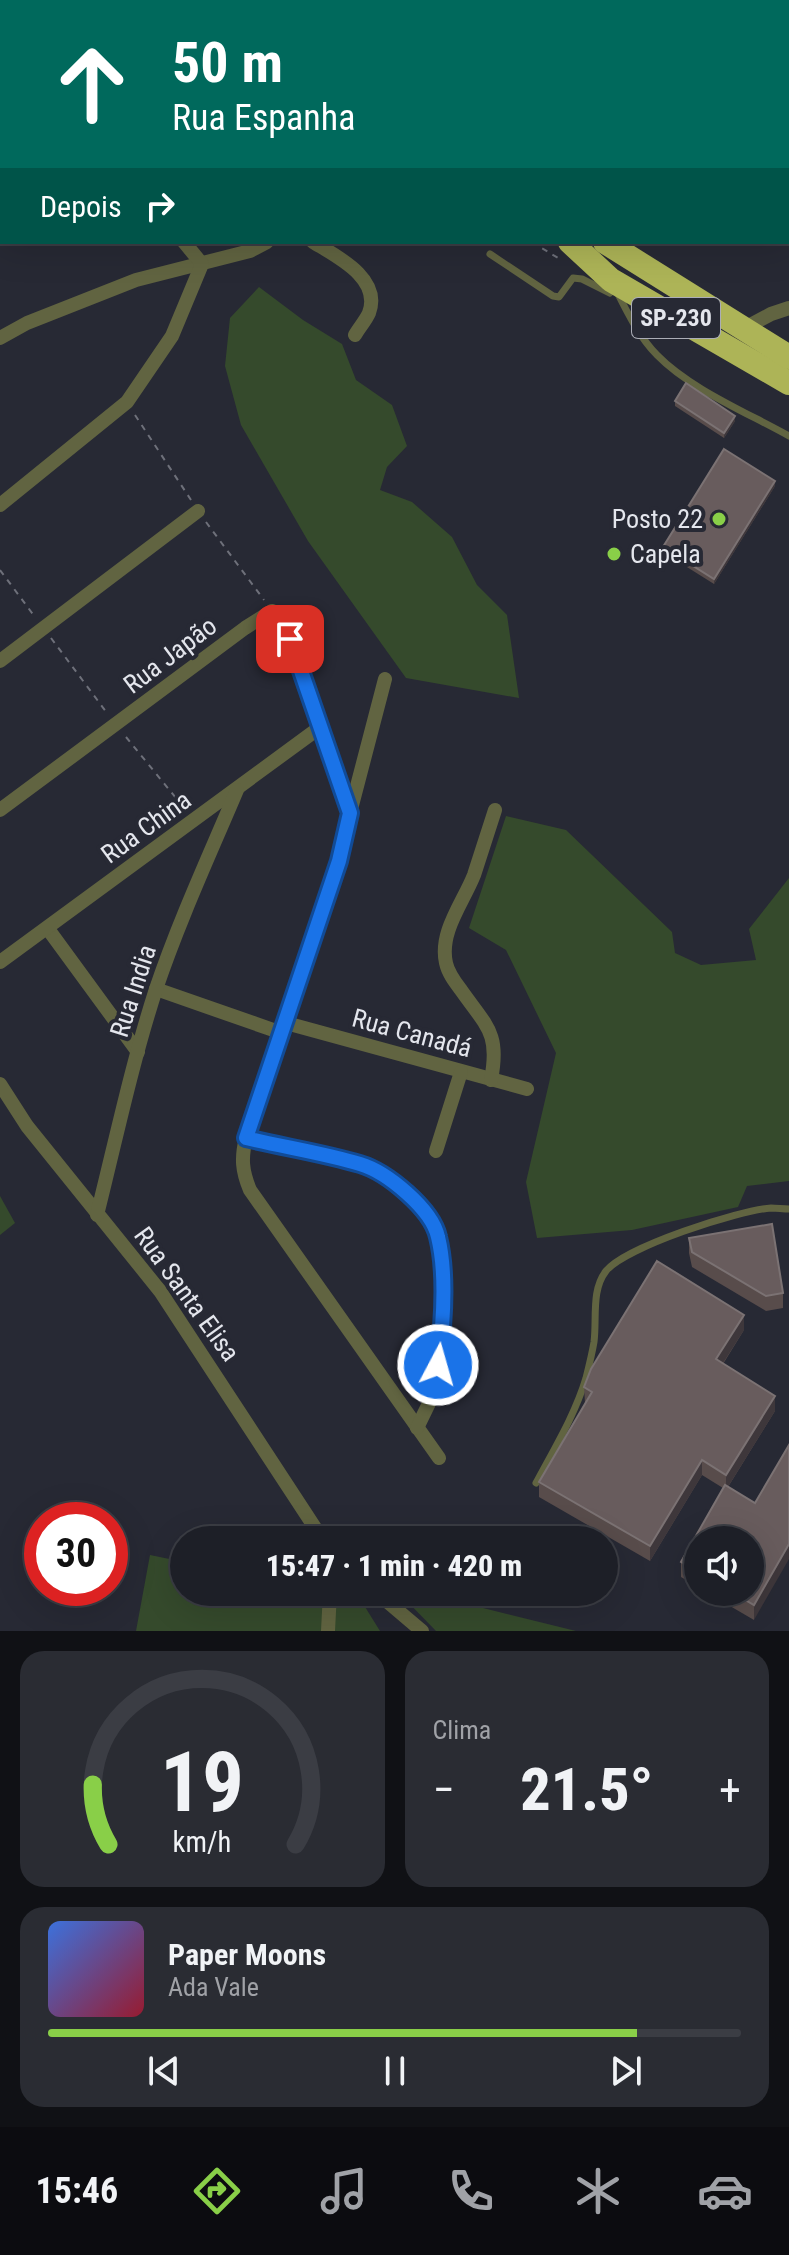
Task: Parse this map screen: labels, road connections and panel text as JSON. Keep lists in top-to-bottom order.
{
  "streets": {
    "highway": ["SP-230"],
    "street": [
      "Rua Japão",
      "Rua China",
      "Rua India",
      "Rua Canadá",
      "Rua Santa Elisa"
    ]
  },
  "crossings": [
    ["Rua China", "Rua India"],
    ["Rua India", "Rua Canadá"],
    ["Rua India", "Rua Santa Elisa"]
  ],
  "places": ["Posto 22", "Capela"],
  "page": {
    "turn": ["50 m", "Rua Espanha"],
    "then": "Depois",
    "limit": "30",
    "trip": "15:47 · 1 min · 420 m",
    "tile": "Clima",
    "heat": ["−", "21.5°", "+"],
    "song": ["Paper Moons", "Ada Vale"],
    "tabs": "15:46",
    "gauge": ["19", "km/h"]
  }
}
